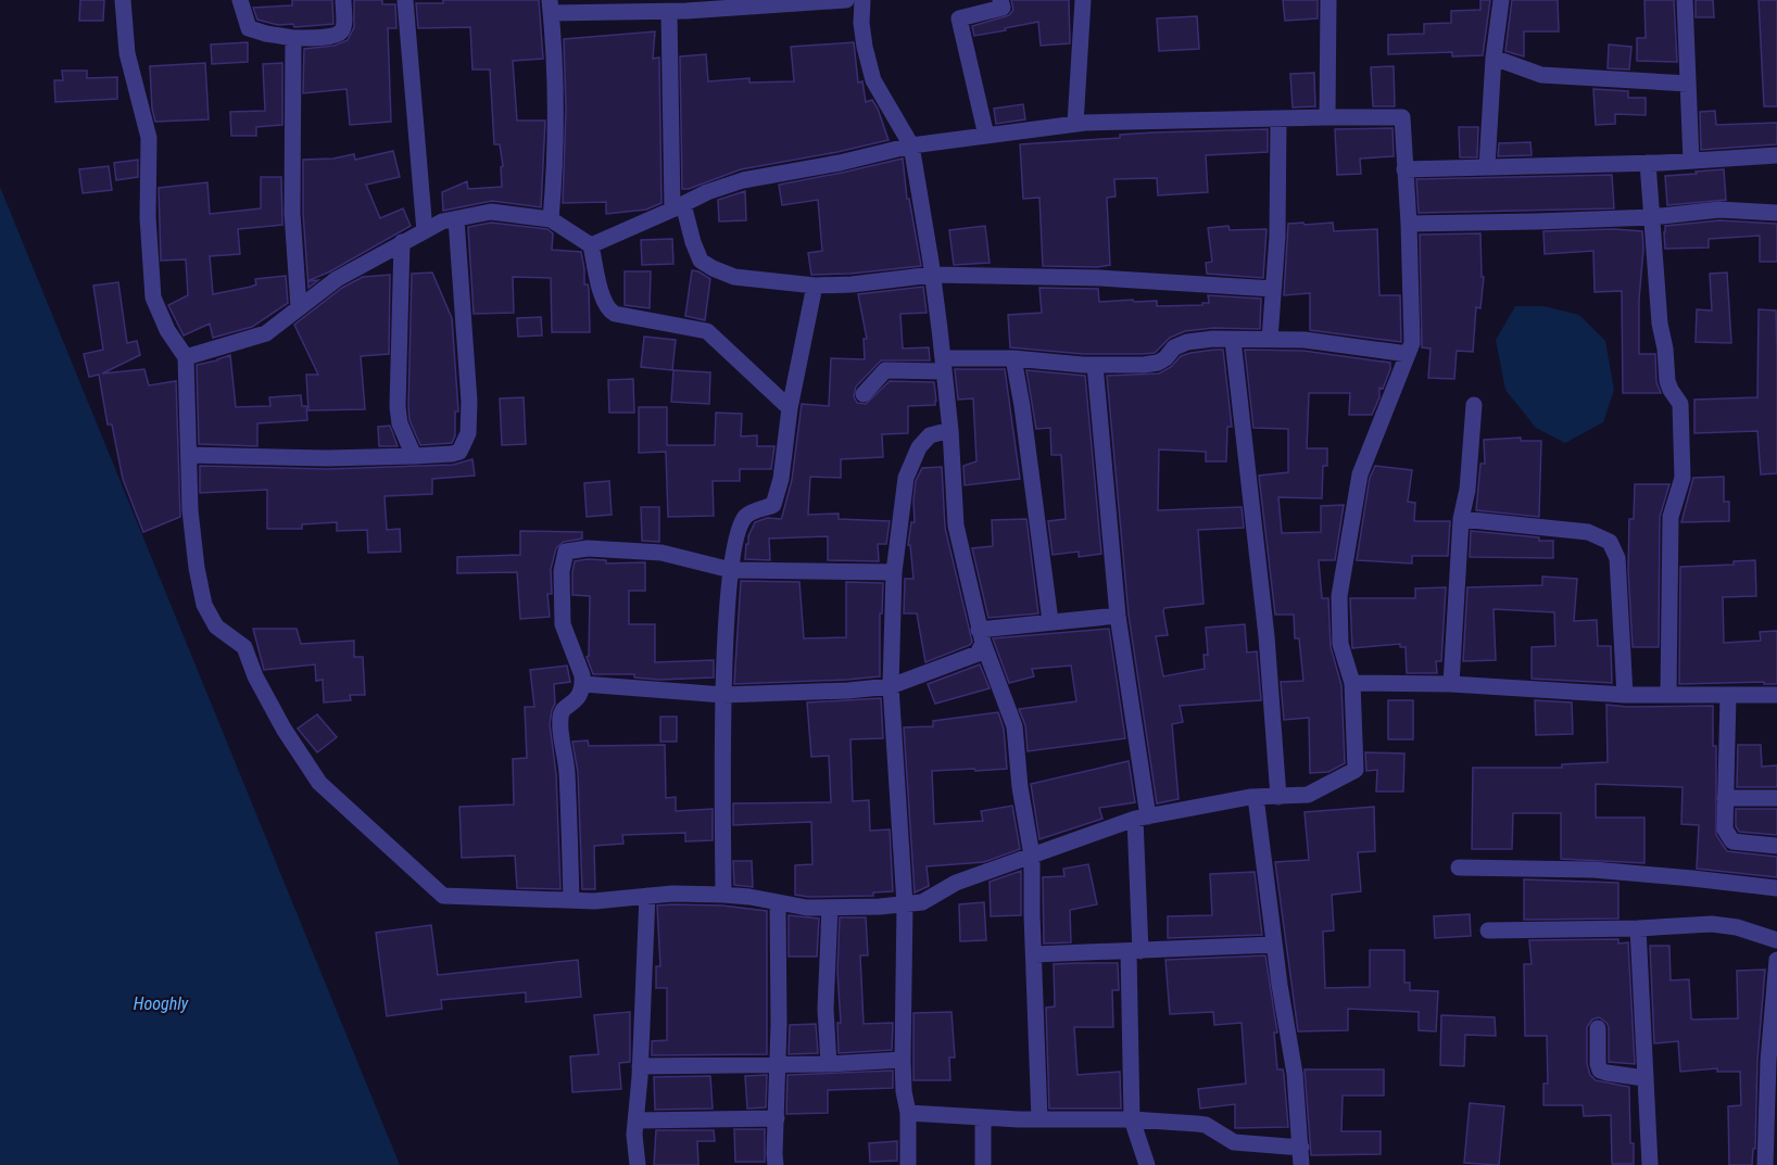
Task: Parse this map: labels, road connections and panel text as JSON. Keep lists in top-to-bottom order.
{
  "water": ["Hooghly"]
}
